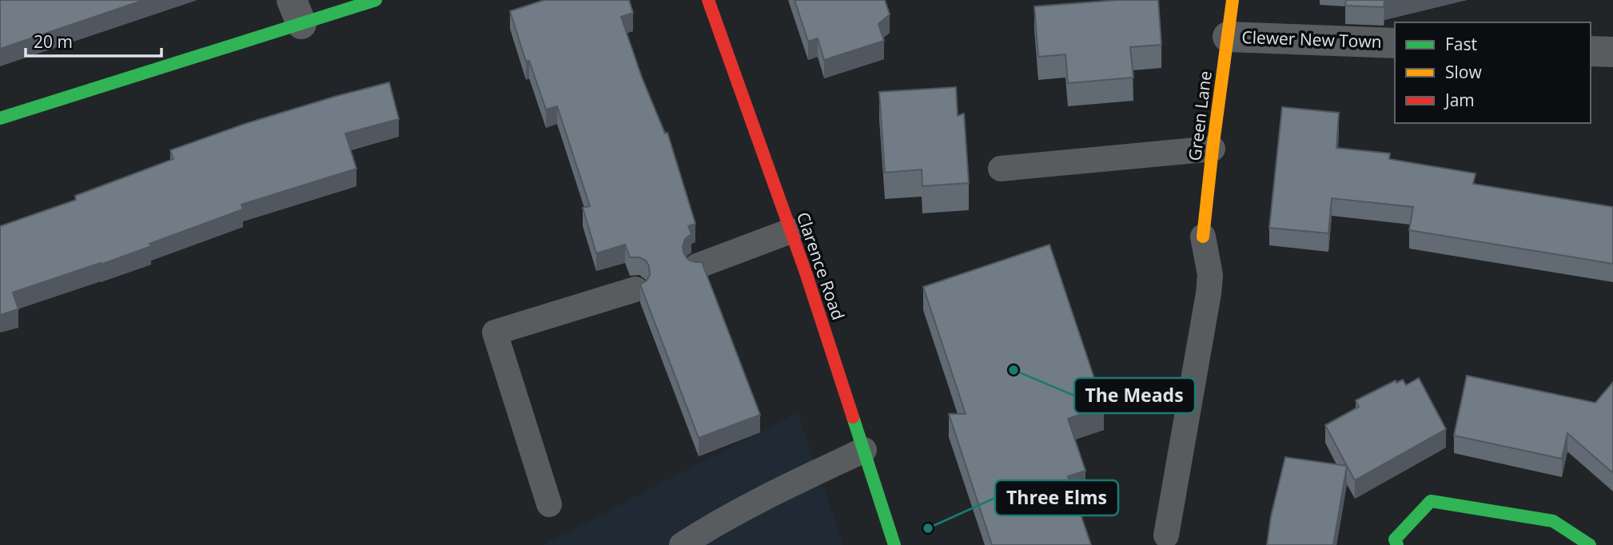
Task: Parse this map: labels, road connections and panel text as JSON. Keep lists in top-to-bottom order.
{
  "streets": {
    "street": ["Clewer New Town", "Green Lane", "Clarence Road"]
  },
  "crossings": [
    ["Clewer New Town", "Green Lane"]
  ],
  "places": ["The Meads", "Three Elms"],
  "legend": ["Fast", "Slow", "Jam"],
  "scale_bar": "20 m"
}
